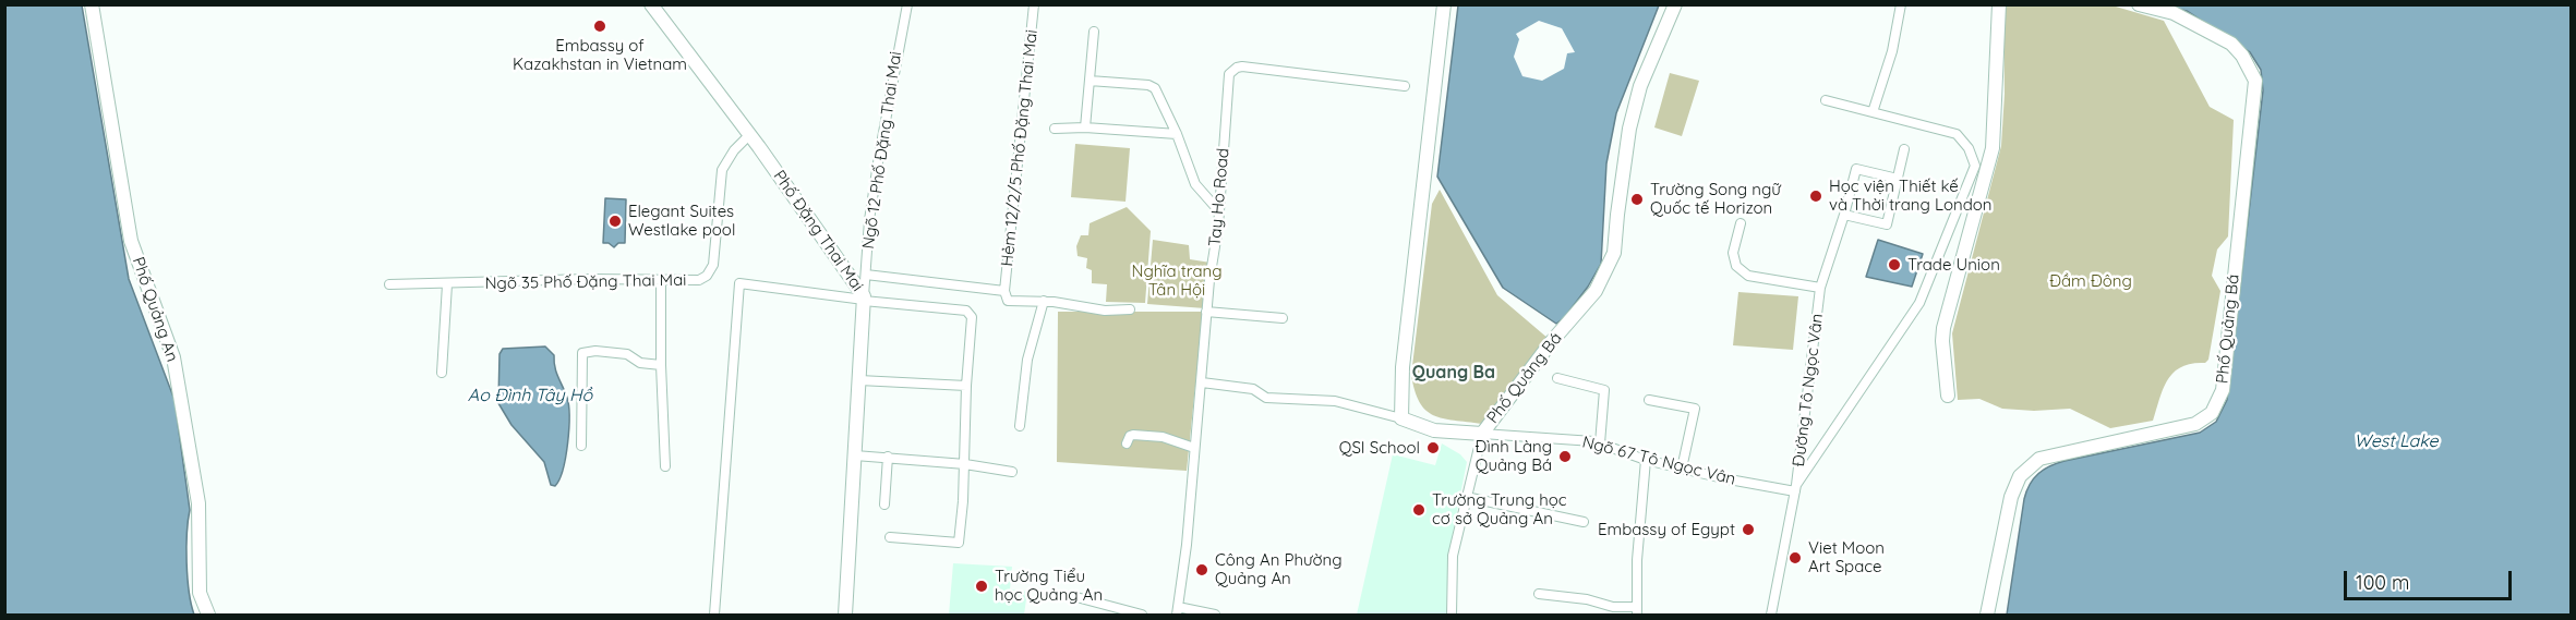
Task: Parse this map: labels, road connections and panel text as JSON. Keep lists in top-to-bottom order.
{
  "streets": {
    "street": [
      "Hẻm 12/2/5 Phố Đặng Thai Mai",
      "Ngõ 12 Phố Đặng Thai Mai",
      "Tay Ho Road",
      "Phố Đặng Thai Mai",
      "Ngõ 35 Phố Đặng Thai Mai",
      "Phố Quảng An",
      "Phố Quảng Bá",
      "Đường Tô Ngọc Vân",
      "Ngõ 67 Tô Ngọc Vân"
    ]
  },
  "crossings": [
    ["Ngõ 12 Phố Đặng Thai Mai", "Phố Đặng Thai Mai"],
    ["Phố Đặng Thai Mai", "Ngõ 35 Phố Đặng Thai Mai"],
    ["Phố Quảng Bá", "Ngõ 67 Tô Ngọc Vân"],
    ["Đường Tô Ngọc Vân", "Ngõ 67 Tô Ngọc Vân"]
  ],
  "districts": ["Quang Ba"],
  "water": ["Ao Đình Tây Hồ", "West Lake"],
  "parks": ["Nghĩa trang Tân Hội", "Đầm Đông"],
  "places": [
    "Embassy of Kazakhstan in Vietnam",
    "Học viện Thiết kế và Thời trang London",
    "Trường Song ngữ Quốc tế Horizon",
    "Elegant Suites Westlake pool",
    "Trade Union",
    "QSI School",
    "Đình Làng Quảng Bá",
    "Trường Trung học cơ sở Quảng An",
    "Embassy of Egypt",
    "Viet Moon Art Space",
    "Công An Phường Quảng An",
    "Trường Tiểu học Quảng An"
  ],
  "scale_bar": "100 m"
}
